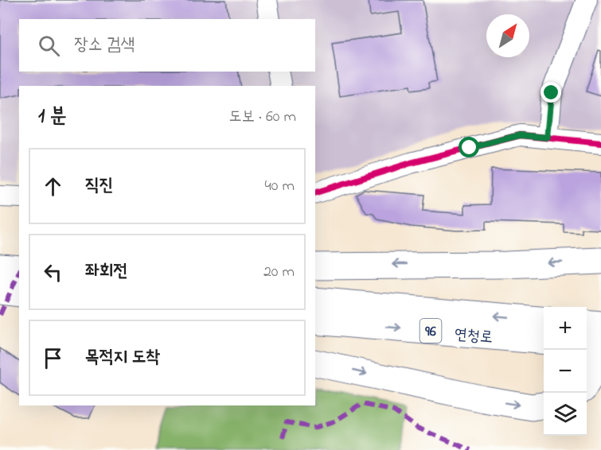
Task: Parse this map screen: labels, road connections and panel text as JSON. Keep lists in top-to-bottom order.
{
  "streets": {
    "highway": ["96", "연청로"]
  },
  "north": "top right",
  "page": {
    "search": "장소 검색",
    "heading": ["1 분", "도보 · 60 m"],
    "list": [
      ["직진", "40 m"],
      ["좌회전", "20 m"],
      "목적지 도착"
    ],
    "map_buttons": ["+", "−"]
  }
}
